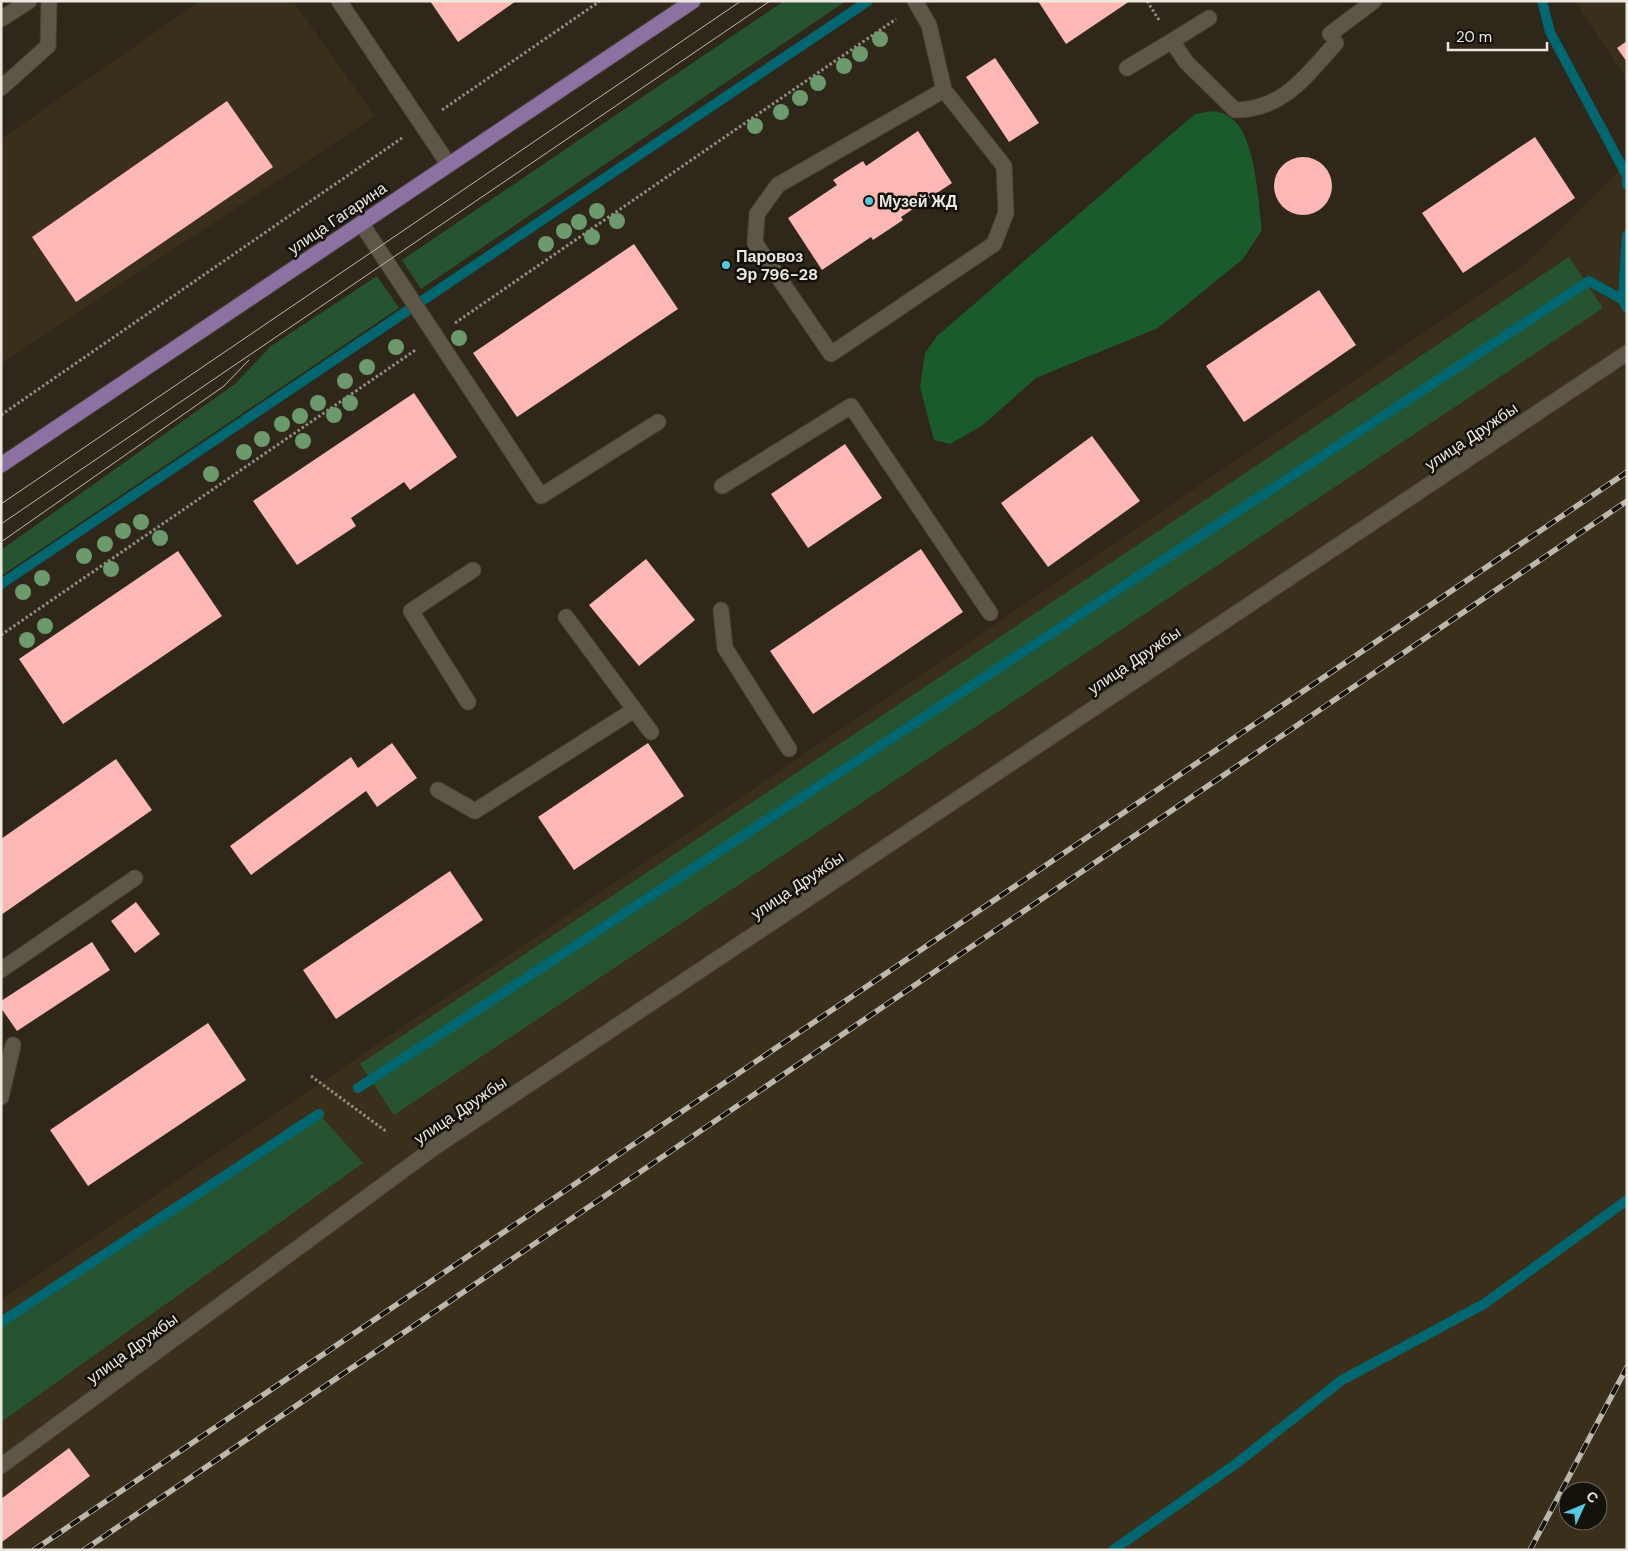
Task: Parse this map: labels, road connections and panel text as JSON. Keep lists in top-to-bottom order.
{
  "streets": {
    "main road": ["улица Гагарина"],
    "street": ["улица Дружбы"]
  },
  "places": ["Музей ЖД", "Паровоз Эр 796-28"],
  "scale_bar": "20 m",
  "north": "top right"
}
